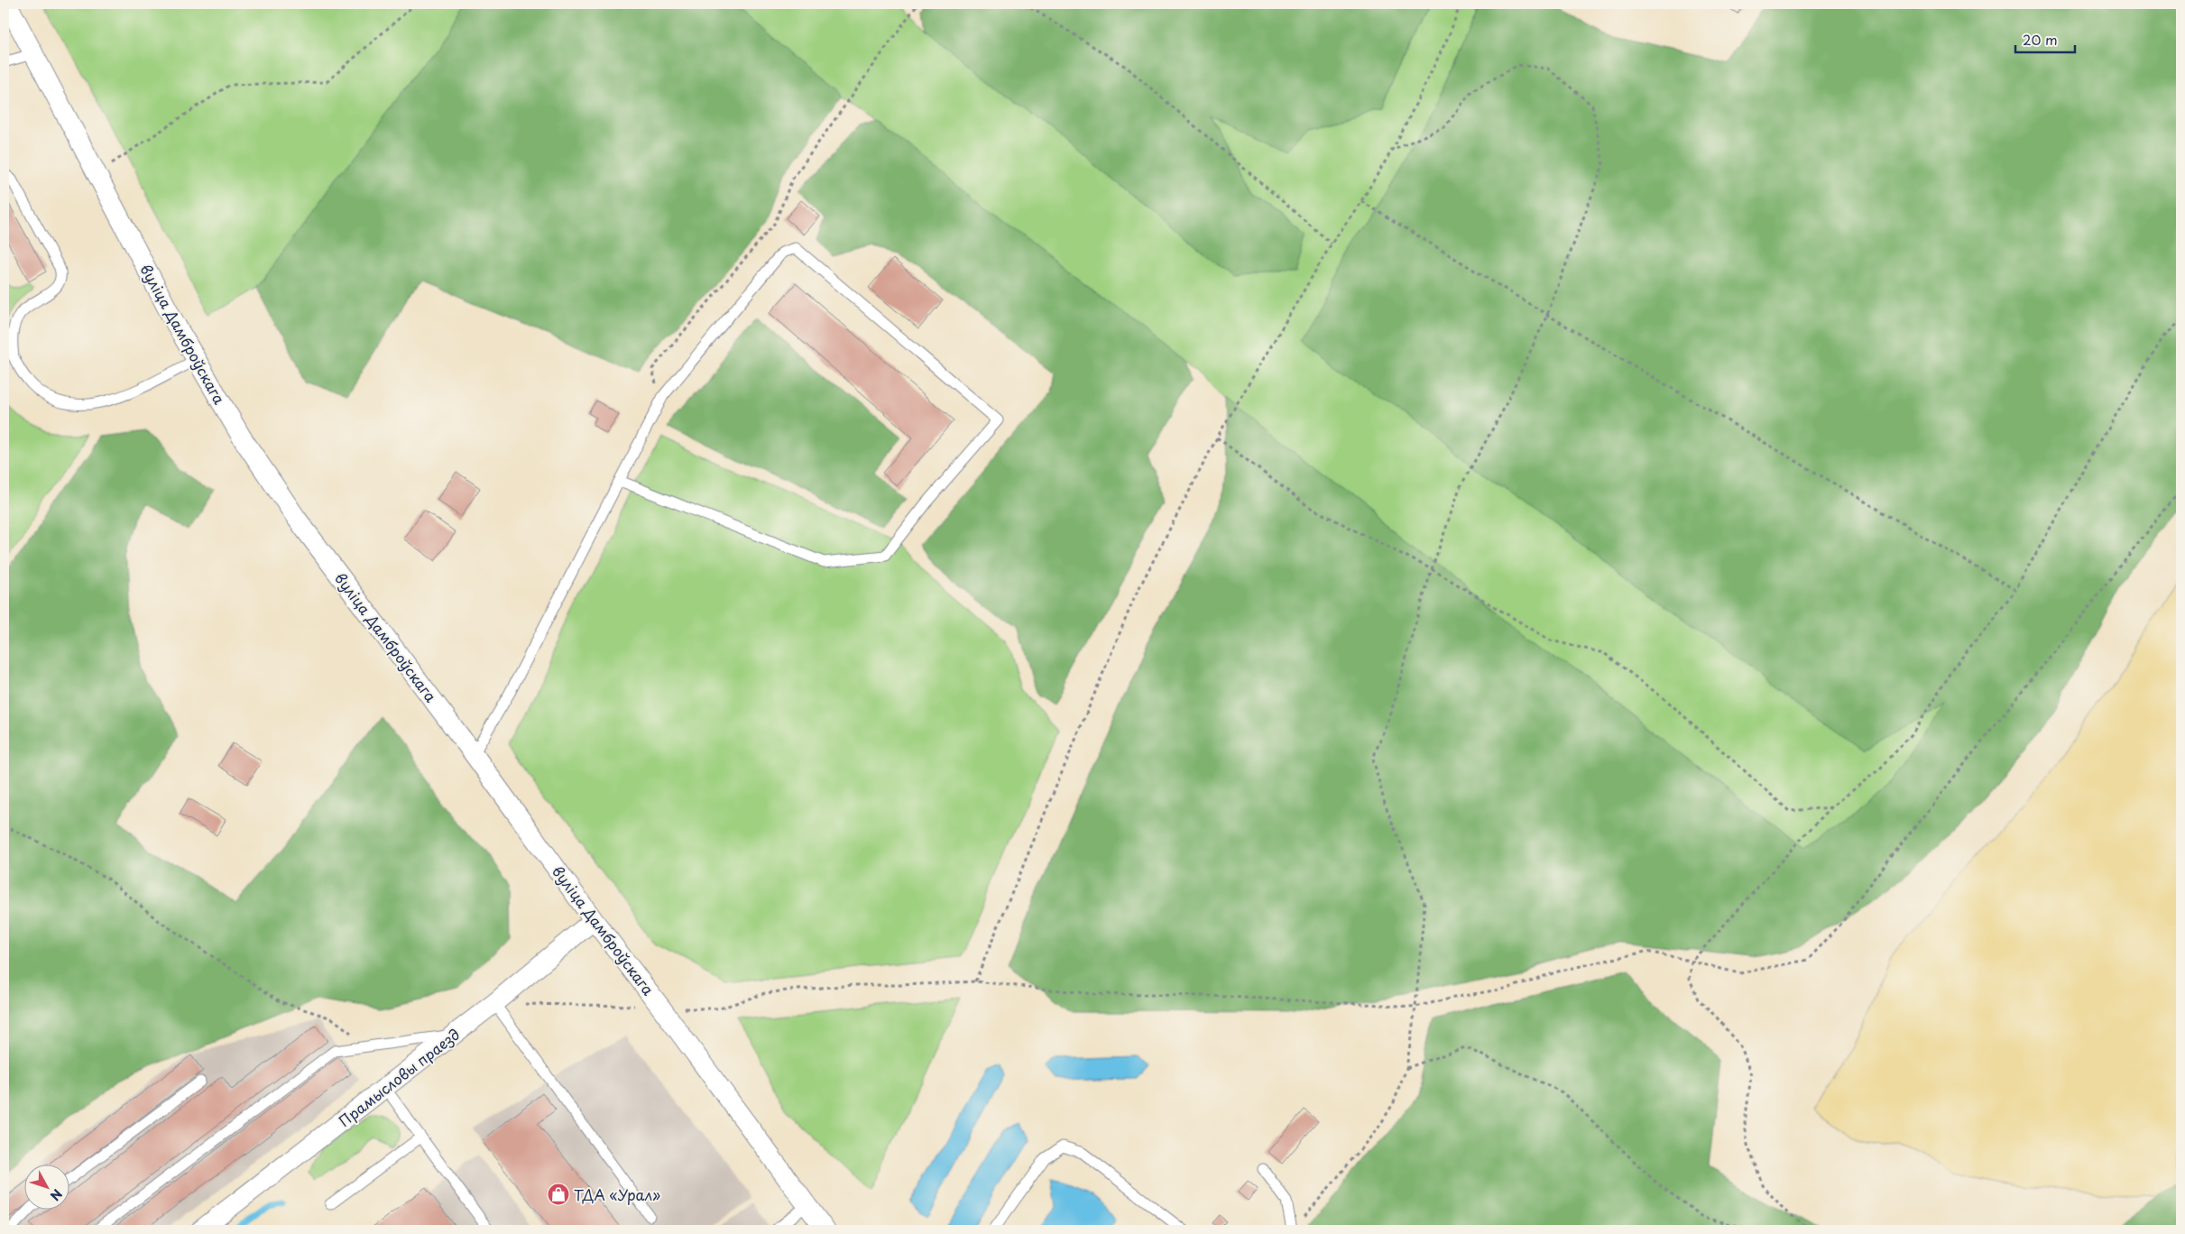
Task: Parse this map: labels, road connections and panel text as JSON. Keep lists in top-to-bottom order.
{
  "streets": {
    "street": ["вуліца Дамброўскага", "Прамысловы праезд"]
  },
  "crossings": [
    ["вуліца Дамброўскага", "Прамысловы праезд"]
  ],
  "places": {
    "shop": ["ТДА «Урал»"]
  },
  "scale_bar": "20 m",
  "north": "bottom right"
}
